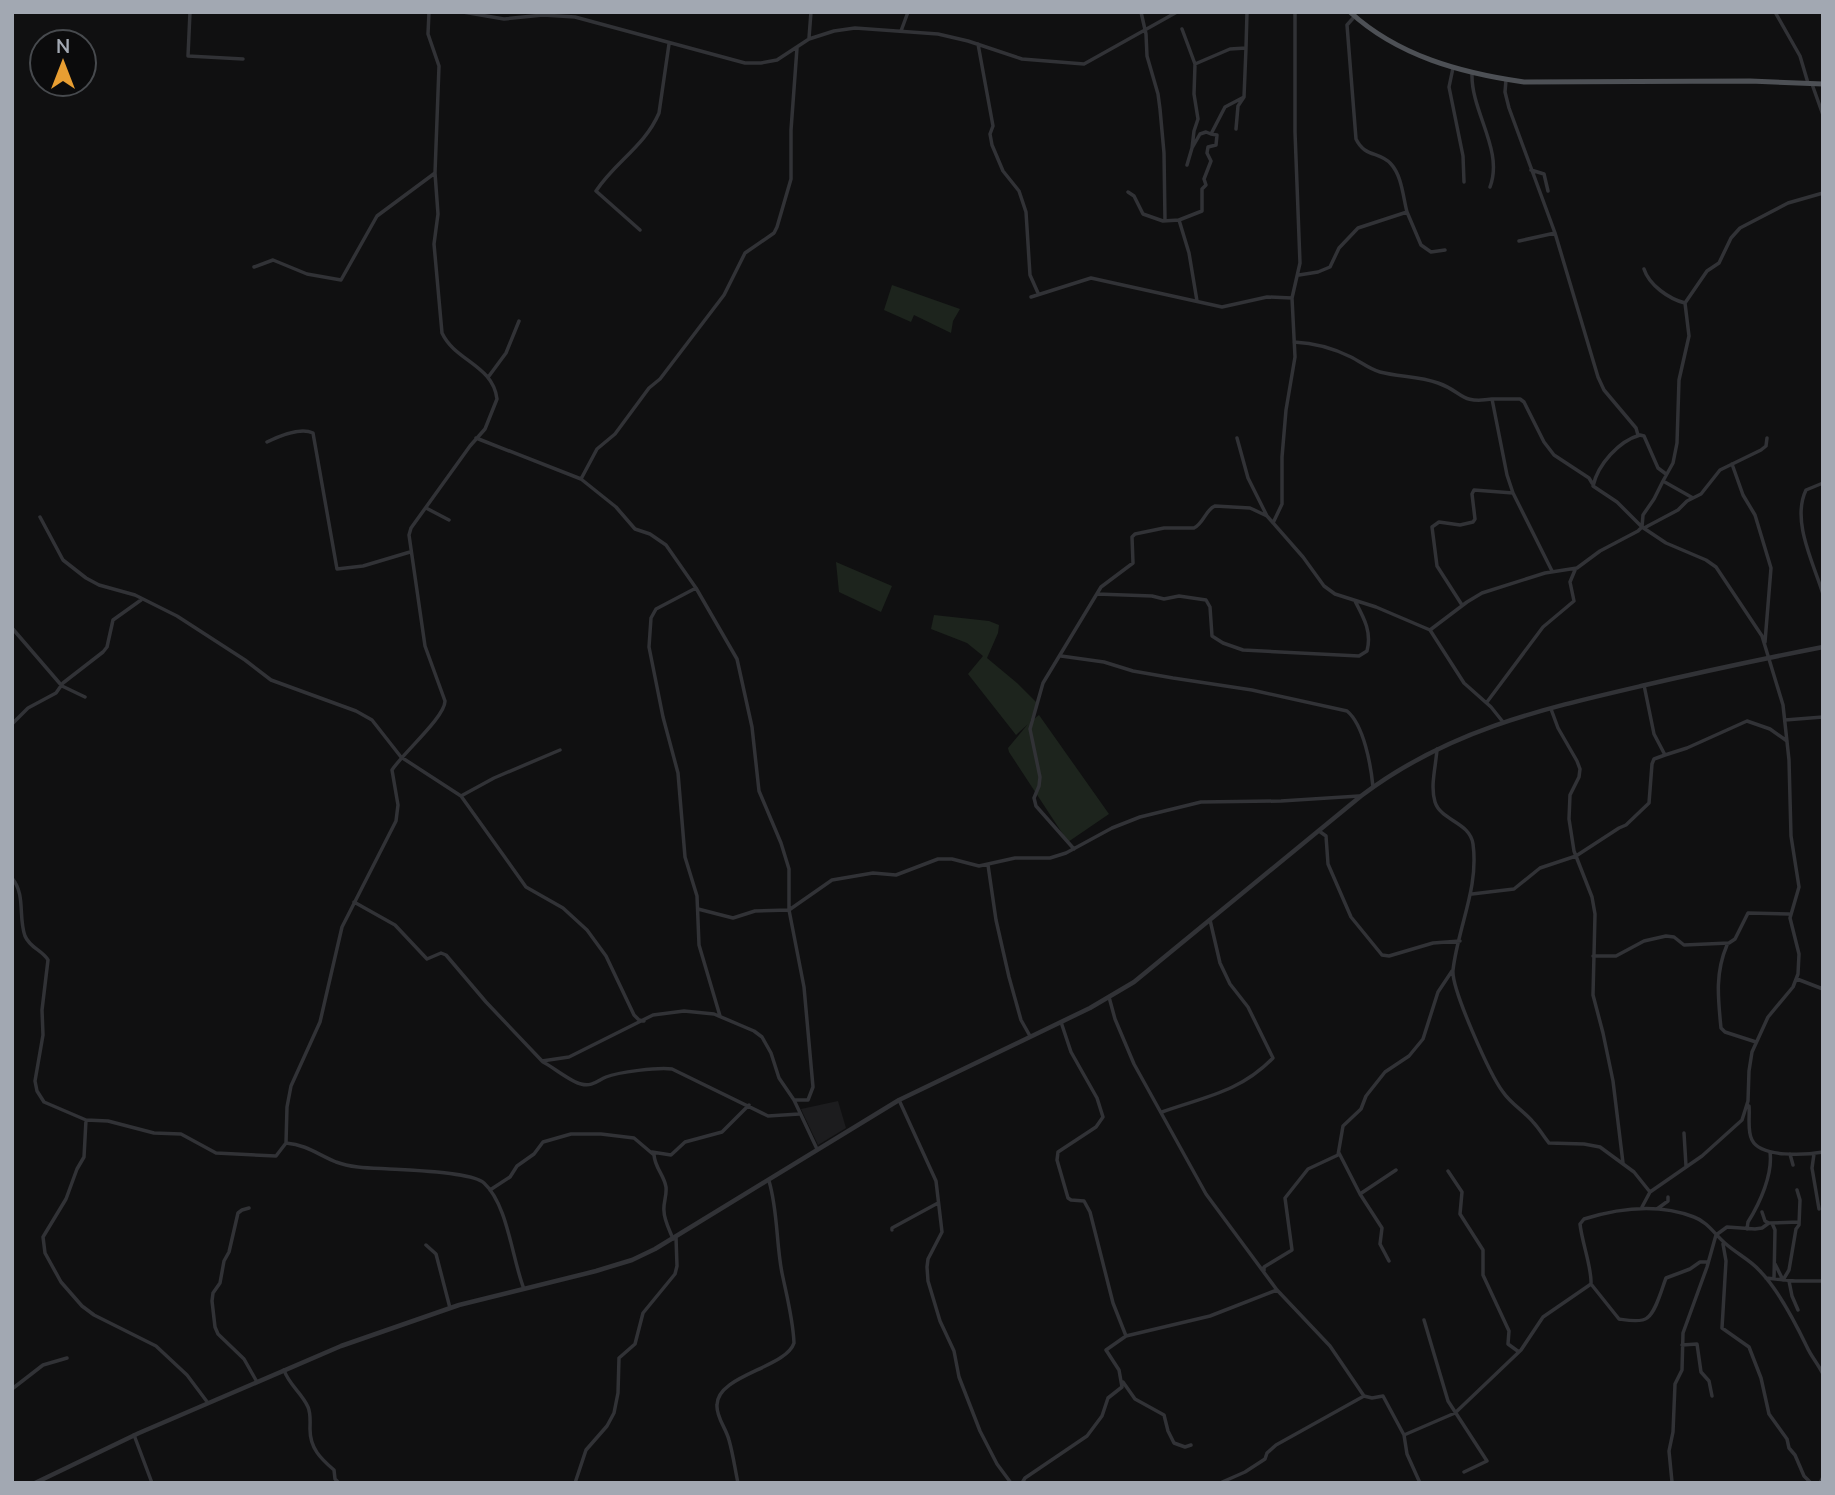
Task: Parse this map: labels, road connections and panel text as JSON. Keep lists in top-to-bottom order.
{
  "north": "top"
}
